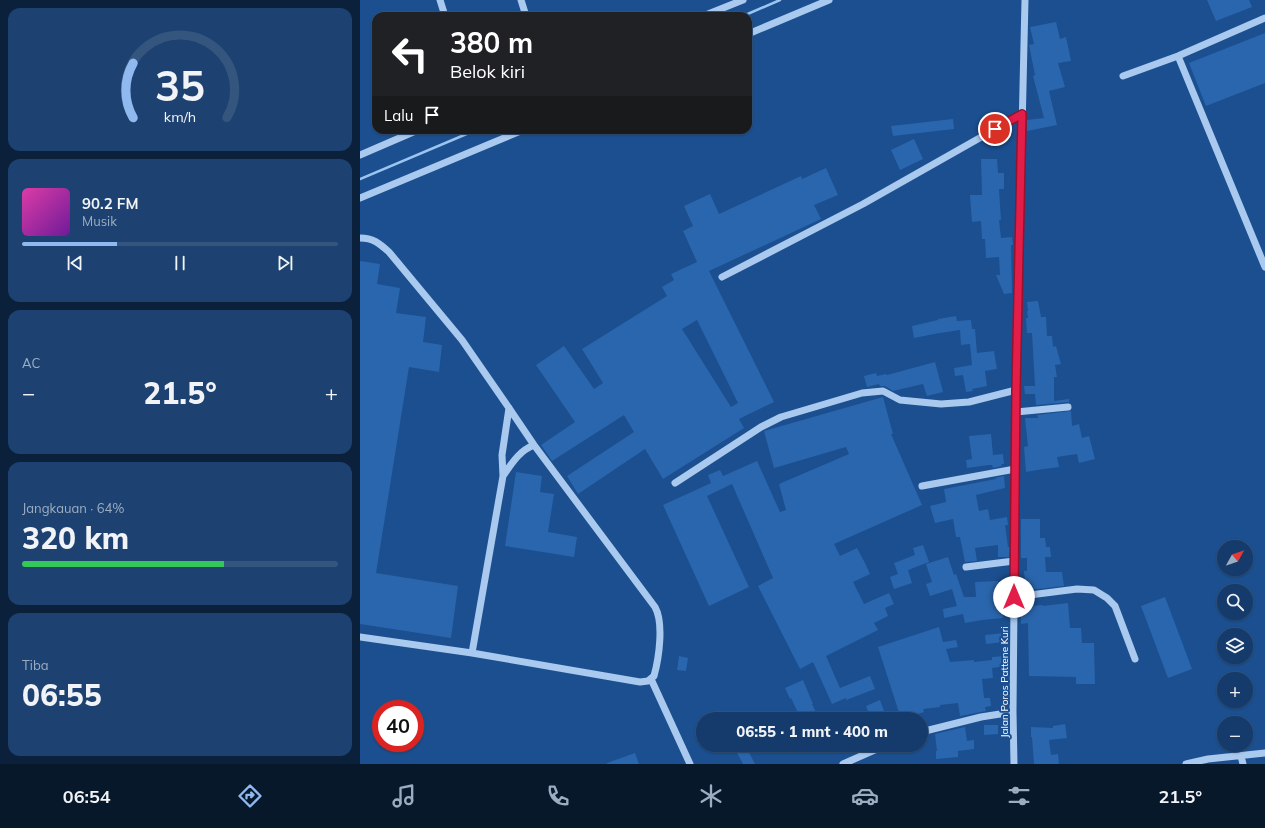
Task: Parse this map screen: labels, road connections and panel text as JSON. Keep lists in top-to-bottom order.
{
  "streets": {
    "street": ["Jalan Poros Pattene Kuri"]
  },
  "north": "top right",
  "page": {
    "turn": ["380 m", "Belok kiri"],
    "then": "Lalu",
    "song": ["90.2 FM", "Musik"],
    "tile": [
      "AC",
      ["Jangkauan · 64%", "320 km"],
      ["Tiba", "06:55"]
    ],
    "heat": ["−", "21.5°", "+"],
    "map_buttons": ["+", "−"],
    "limit": "40",
    "trip": "06:55 · 1 mnt · 400 m",
    "tabs": ["06:54", "21.5°"],
    "gauge": ["35", "km/h"]
  }
}
